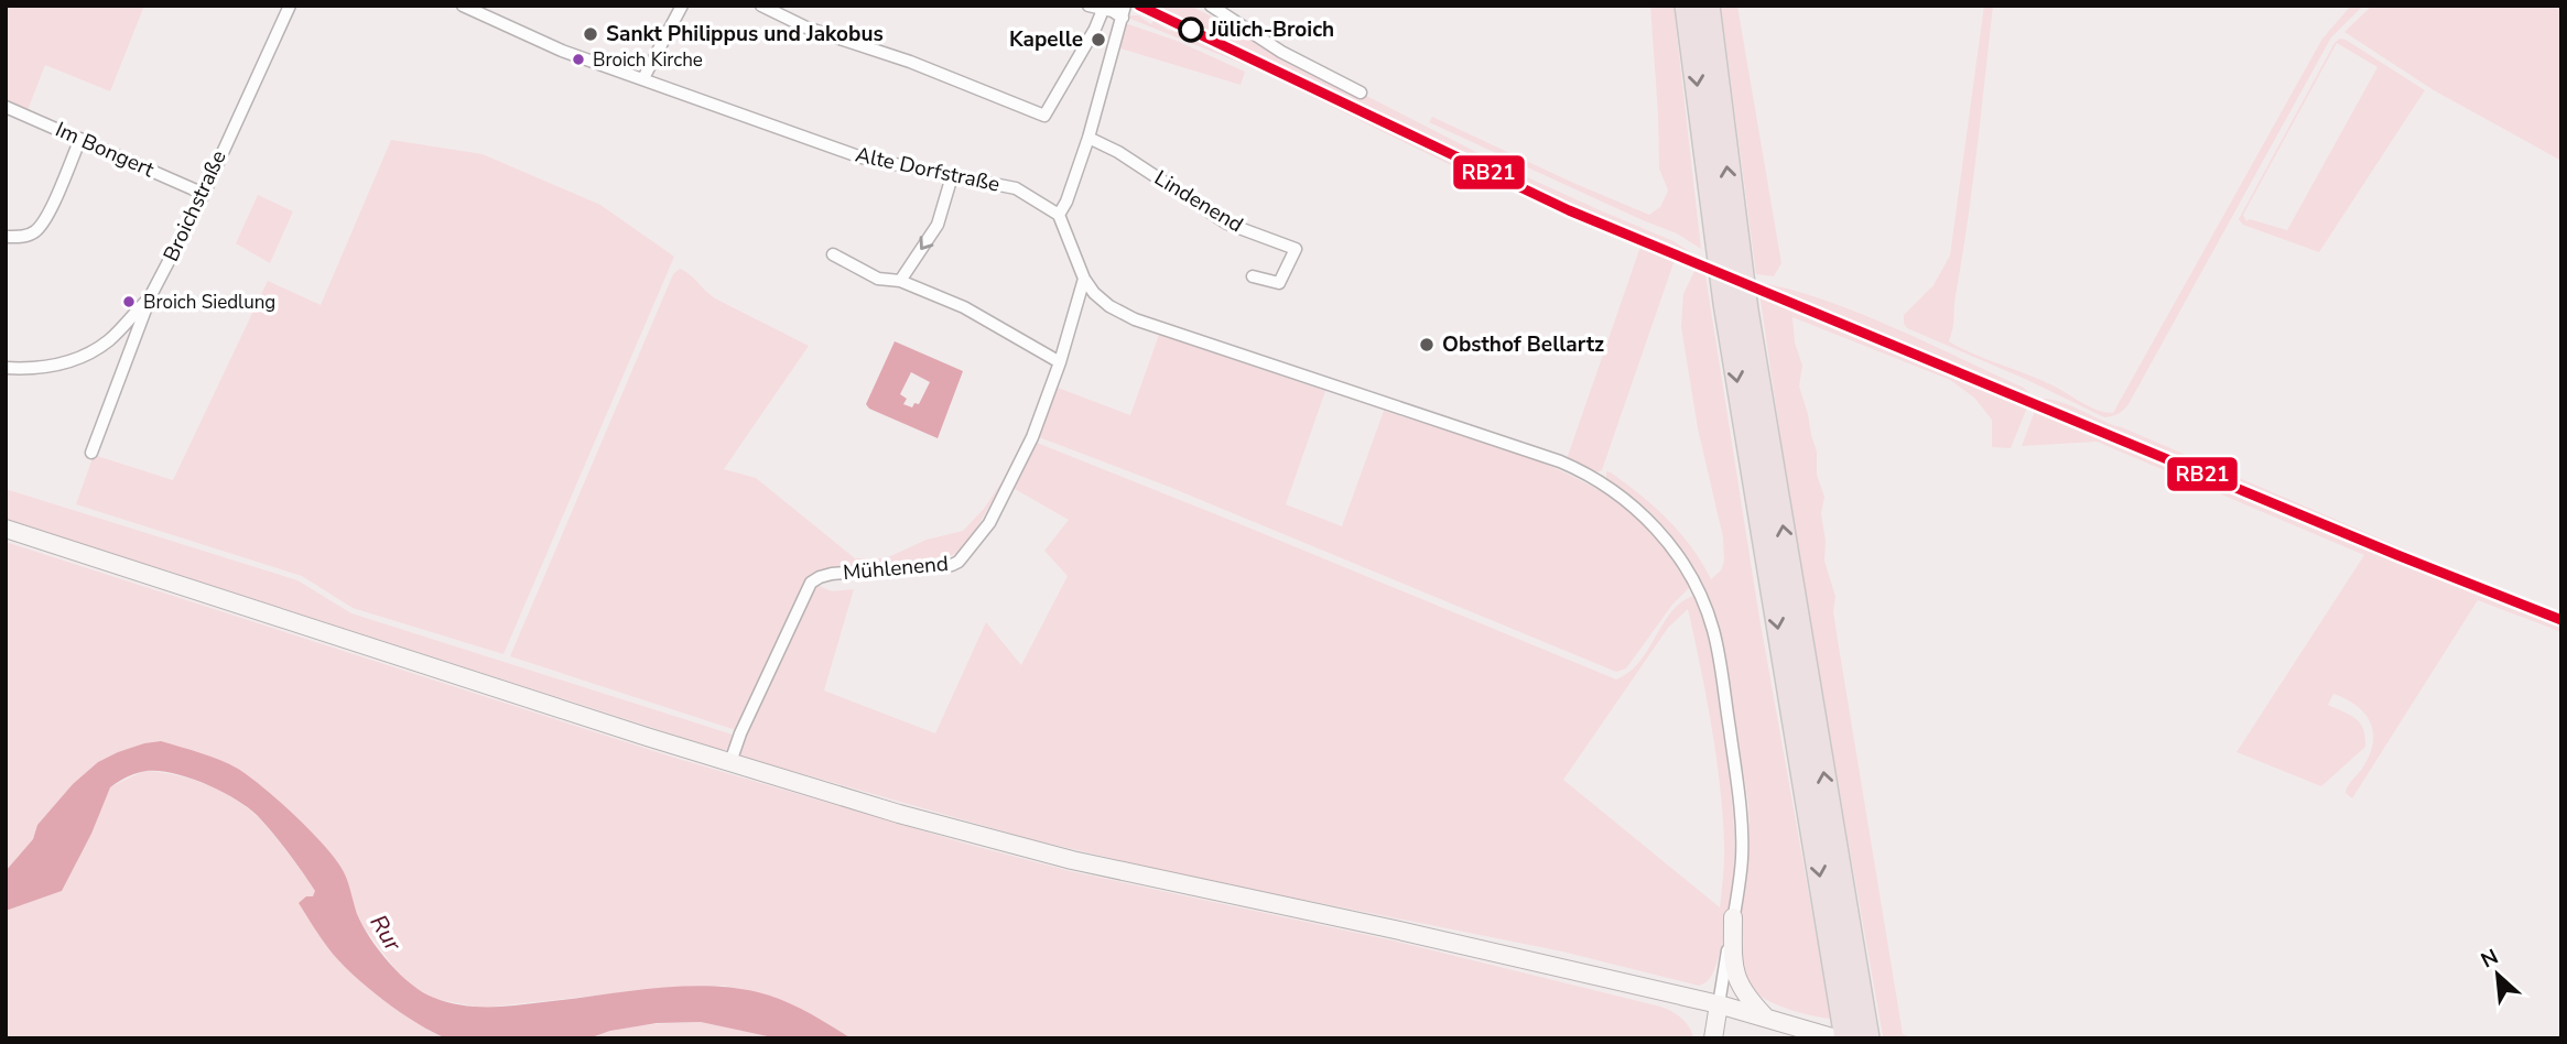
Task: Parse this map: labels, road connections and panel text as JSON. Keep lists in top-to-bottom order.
{
  "streets": {
    "street": [
      "Im Bongert",
      "Alte Dorfstraße",
      "Lindenend",
      "Broichstraße",
      "Mühlenend"
    ]
  },
  "crossings": [
    ["Im Bongert", "Broichstraße"]
  ],
  "water": ["Rur"],
  "places": [
    "Jülich-Broich",
    "Sankt Philippus und Jakobus",
    "Kapelle",
    "Broich Kirche",
    "Broich Siedlung",
    "Obsthof Bellartz"
  ],
  "lines": ["transit line RB21"],
  "north": "top left"
}
